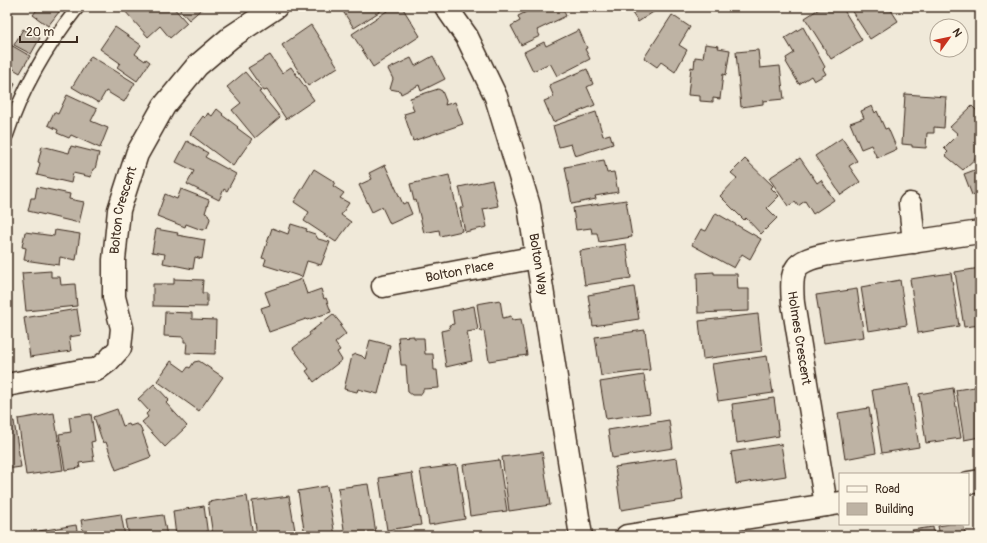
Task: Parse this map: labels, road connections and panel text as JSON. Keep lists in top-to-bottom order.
{
  "streets": {
    "street": [
      "Bolton Crescent",
      "Bolton Way",
      "Bolton Place",
      "Holmes Crescent"
    ]
  },
  "crossings": [
    ["Bolton Way", "Bolton Place"]
  ],
  "legend": ["Road", "Building"],
  "scale_bar": "20 m",
  "north": "top right"
}
